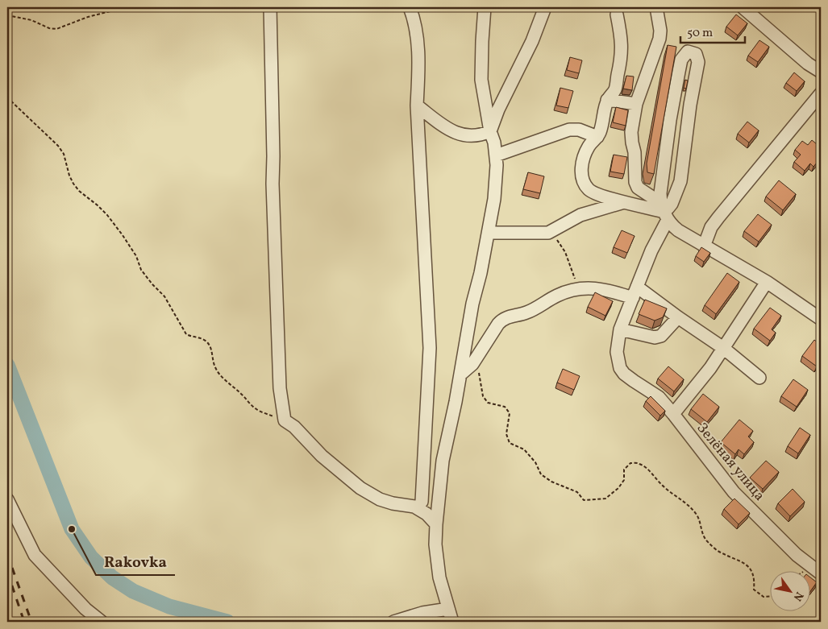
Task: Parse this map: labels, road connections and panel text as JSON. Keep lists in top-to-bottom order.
{
  "streets": {
    "street": ["Зелёная улица"]
  },
  "places": ["Rakovka"],
  "scale_bar": "50 m",
  "north": "bottom right"
}
